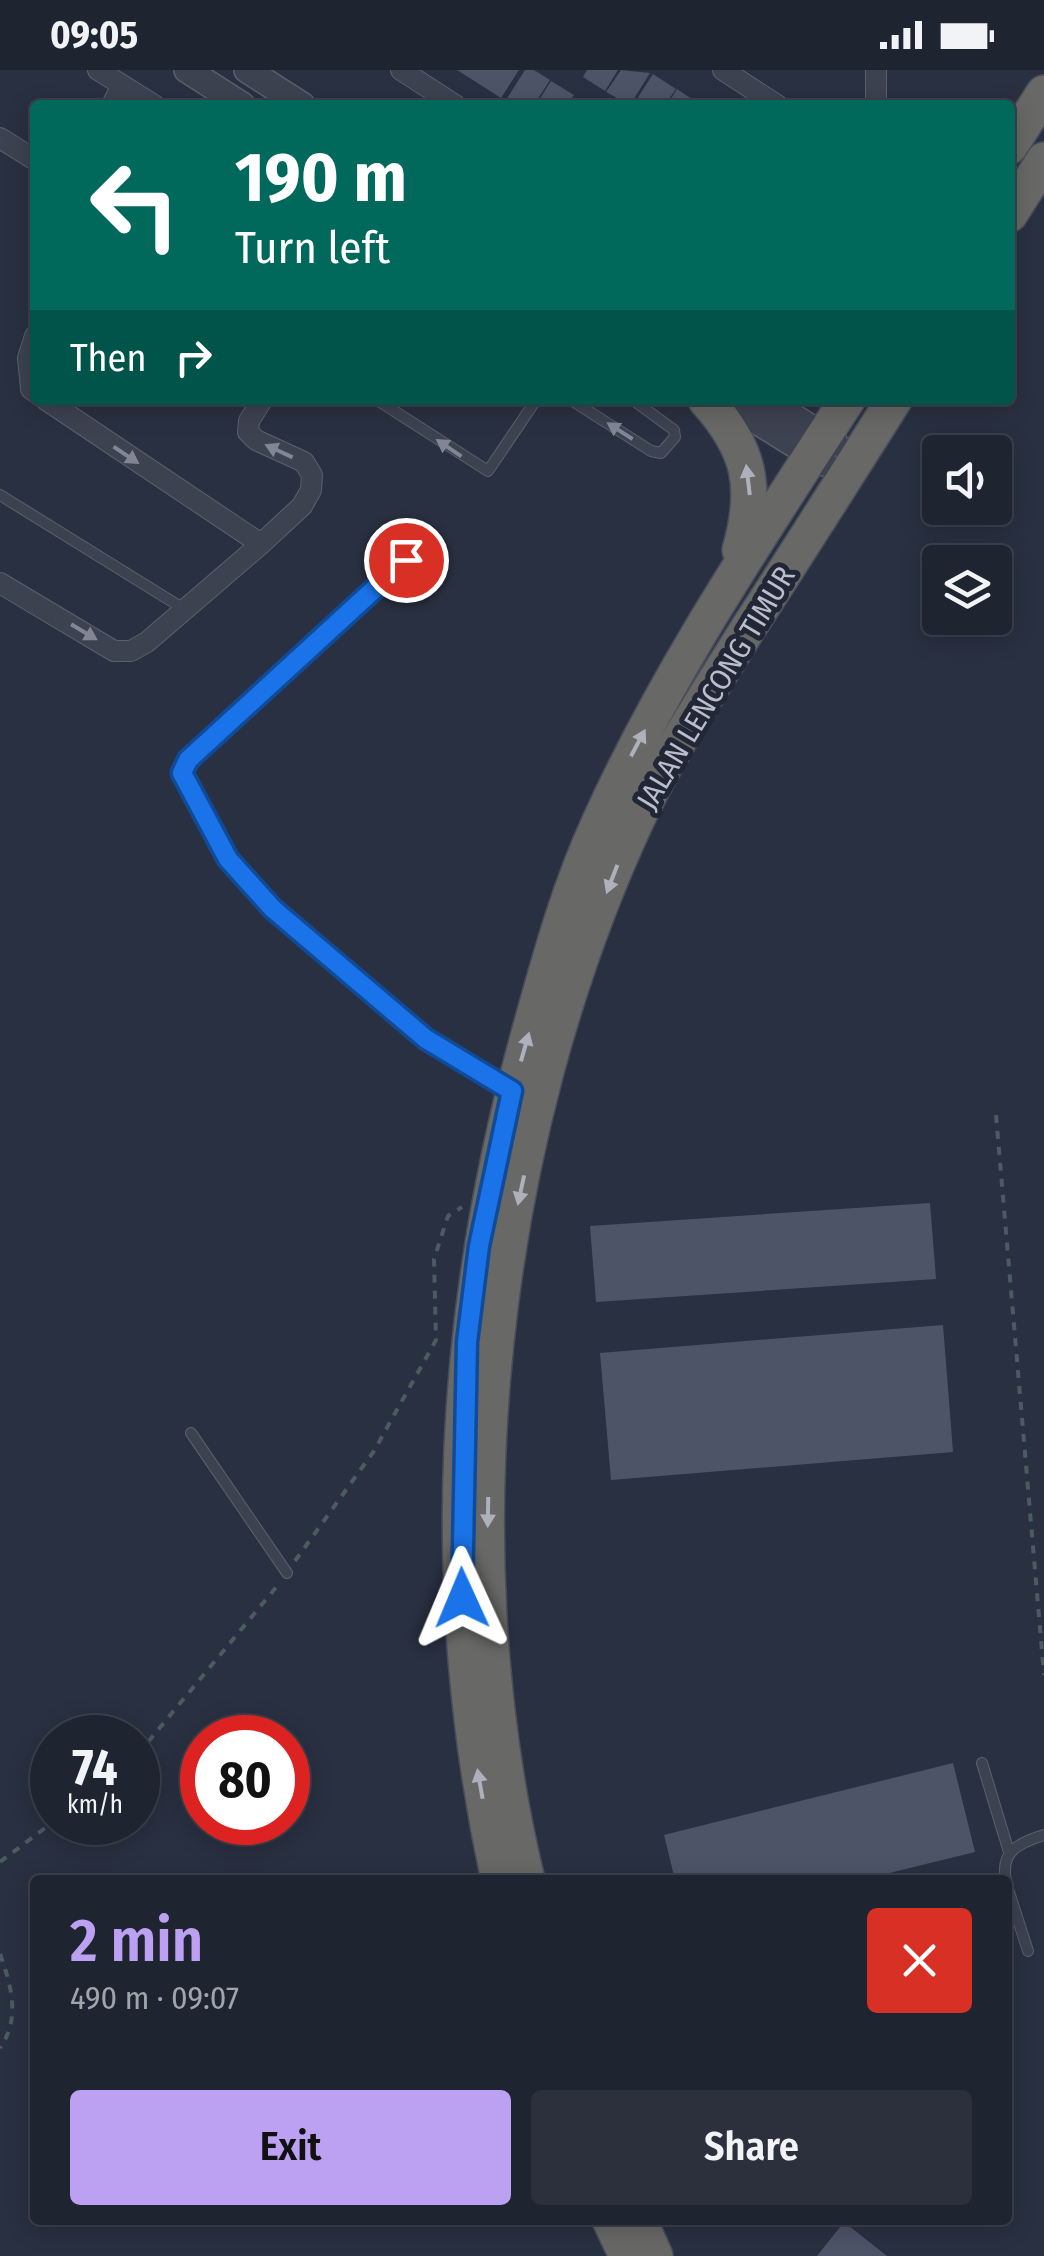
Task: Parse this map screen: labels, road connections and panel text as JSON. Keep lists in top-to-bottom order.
{
  "streets": {
    "highway": ["JALAN LENCONG TIMUR"]
  },
  "page": {
    "status": "09:05",
    "turn": ["190 m", "Turn left"],
    "then": "Then",
    "speed": "74 km/h",
    "limit": "80",
    "heading": ["2 min", "490 m · 09:07"],
    "buttons": ["Exit", "Share"]
  }
}
